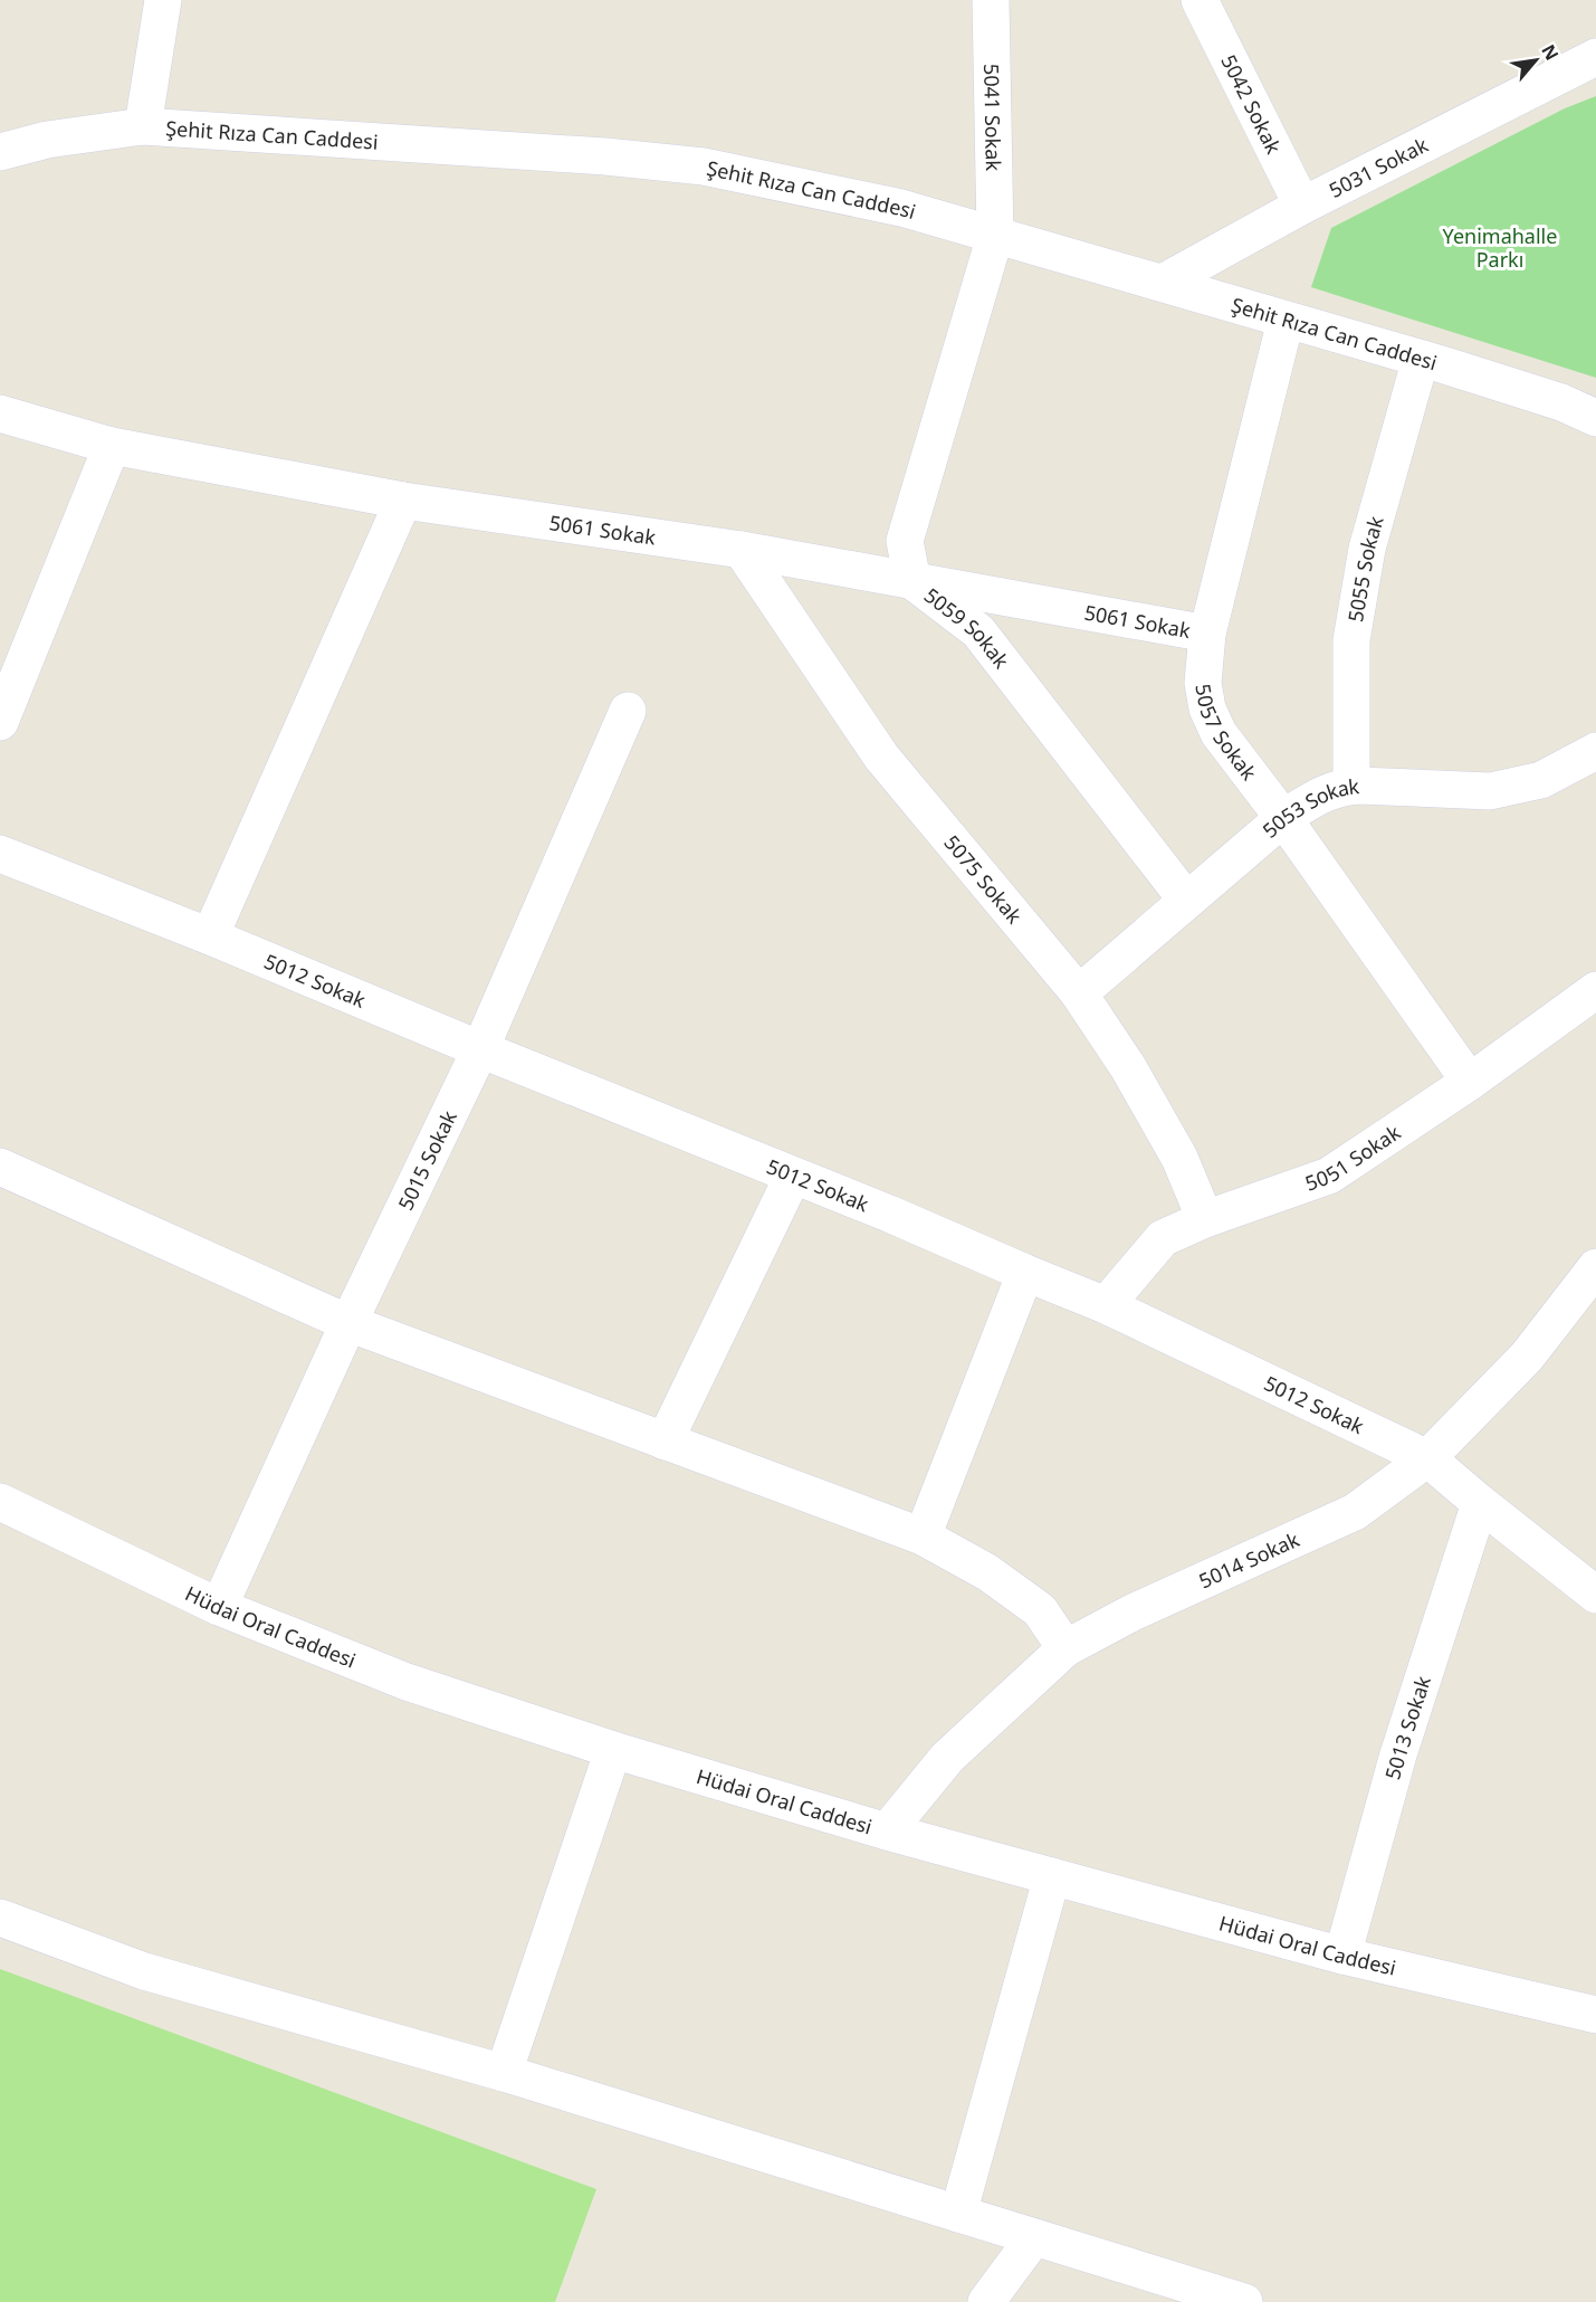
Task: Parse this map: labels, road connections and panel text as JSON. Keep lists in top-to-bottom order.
{
  "streets": {
    "street": [
      "5042 Sokak",
      "5041 Sokak",
      "Şehit Rıza Can Caddesi",
      "5031 Sokak",
      "5061 Sokak",
      "5055 Sokak",
      "5059 Sokak",
      "5057 Sokak",
      "5053 Sokak",
      "5075 Sokak",
      "5012 Sokak",
      "5051 Sokak",
      "5015 Sokak",
      "5014 Sokak",
      "Hüdai Oral Caddesi",
      "5013 Sokak"
    ]
  },
  "crossings": [
    ["5042 Sokak", "5031 Sokak"],
    ["5041 Sokak", "Şehit Rıza Can Caddesi"],
    ["5041 Sokak", "5059 Sokak"],
    ["Şehit Rıza Can Caddesi", "5031 Sokak"],
    ["Şehit Rıza Can Caddesi", "5055 Sokak"],
    ["Şehit Rıza Can Caddesi", "5059 Sokak"],
    ["Şehit Rıza Can Caddesi", "5057 Sokak"],
    ["5061 Sokak", "5059 Sokak"],
    ["5061 Sokak", "5057 Sokak"],
    ["5061 Sokak", "5075 Sokak"],
    ["5055 Sokak", "5053 Sokak"],
    ["5059 Sokak", "5053 Sokak"],
    ["5057 Sokak", "5053 Sokak"],
    ["5057 Sokak", "5051 Sokak"],
    ["5053 Sokak", "5075 Sokak"],
    ["5075 Sokak", "5051 Sokak"],
    ["5012 Sokak", "5051 Sokak"],
    ["5012 Sokak", "5015 Sokak"],
    ["5012 Sokak", "5014 Sokak"],
    ["5012 Sokak", "5013 Sokak"],
    ["5015 Sokak", "Hüdai Oral Caddesi"],
    ["5014 Sokak", "Hüdai Oral Caddesi"],
    ["Hüdai Oral Caddesi", "5013 Sokak"]
  ],
  "parks": ["Yenimahalle Parkı"],
  "north": "top right"
}
